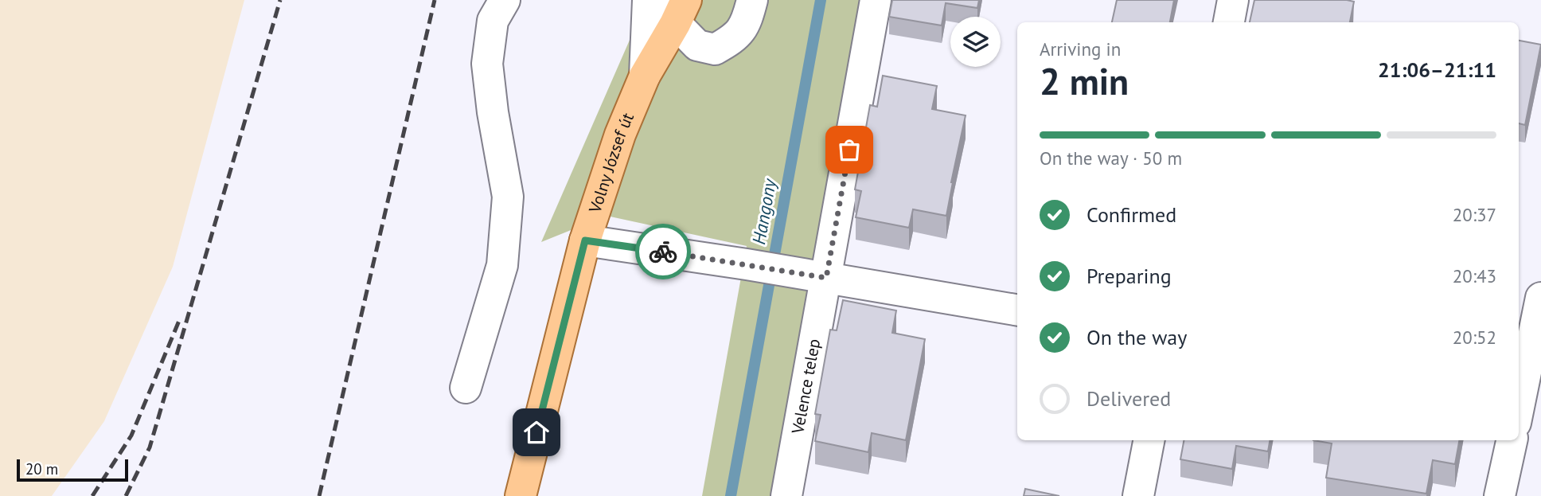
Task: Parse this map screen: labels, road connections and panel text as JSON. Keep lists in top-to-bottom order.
{
  "streets": {
    "main road": ["Volny József út"],
    "street": ["Velence telep"]
  },
  "water": ["Hangony"],
  "scale_bar": "20 m",
  "page": {
    "heading": ["2 min", "Arriving in", "21:06–21:11"],
    "bar": "On the way · 50 m",
    "list": [
      ["Confirmed", "20:37"],
      ["Preparing", "20:43"],
      ["On the way", "20:52"],
      "Delivered"
    ],
    "scale": "20 m"
  }
}
